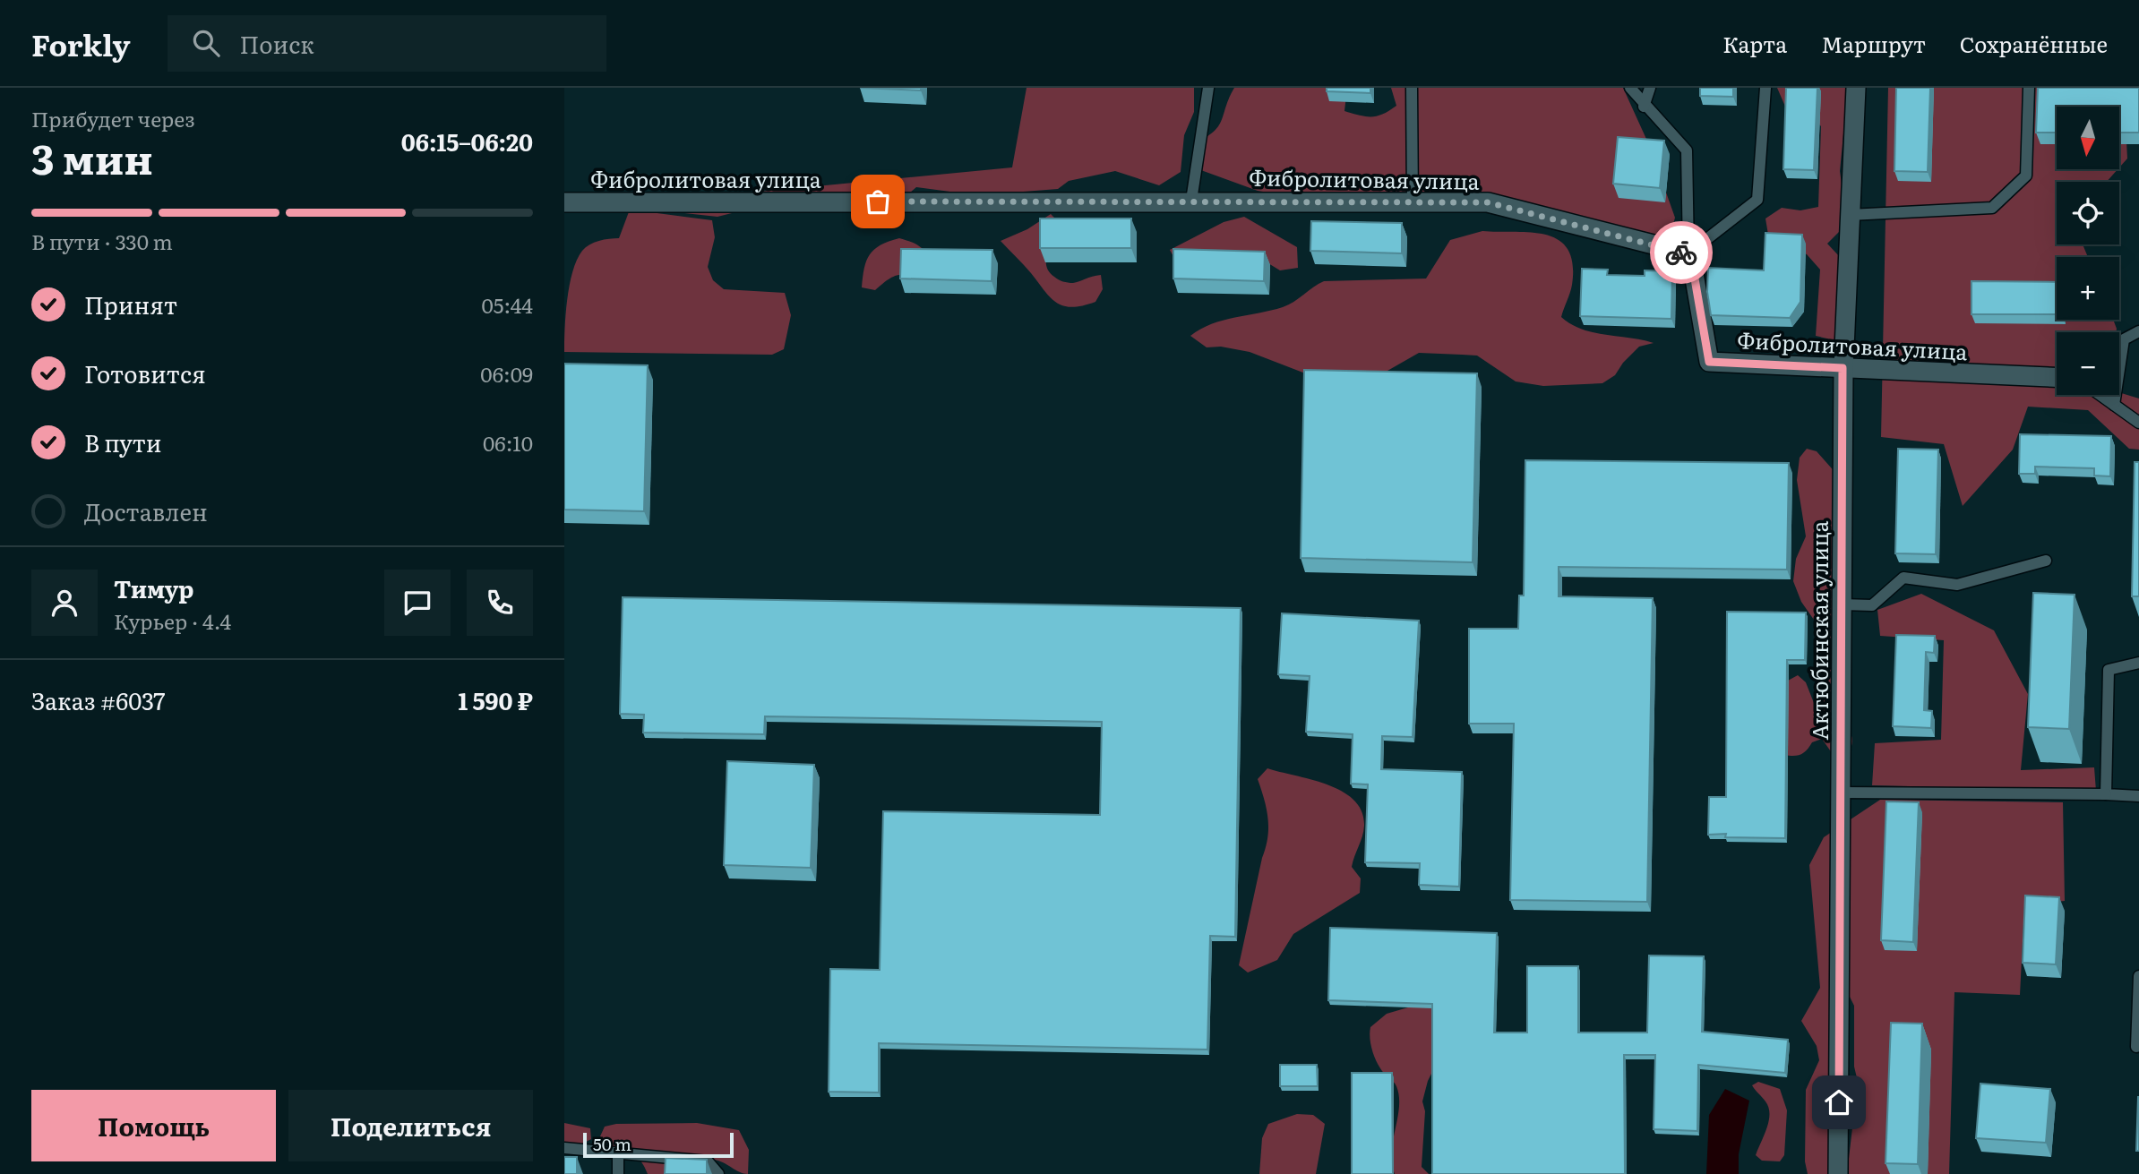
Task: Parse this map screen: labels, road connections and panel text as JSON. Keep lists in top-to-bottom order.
{
  "streets": {
    "street": ["Фибролитовая улица", "Актюбинская улица"]
  },
  "crossings": [
    ["Фибролитовая улица", "Актюбинская улица"]
  ],
  "scale_bar": "50 m",
  "north": "bottom",
  "page": {
    "header": "Forkly",
    "search": "Поиск",
    "nav": ["Карта", "Маршрут", "Сохранённые"],
    "heading": ["3 мин", "Прибудет через", "06:15–06:20"],
    "panel": [
      "Тимур",
      "Курьер · 4.4",
      "Заказ #6037",
      "1 590 ₽"
    ],
    "map_buttons": ["+", "−"],
    "bar": "В пути · 330 m",
    "list": [
      ["Принят", "05:44"],
      ["Готовится", "06:09"],
      ["В пути", "06:10"],
      "Доставлен"
    ],
    "buttons": ["Помощь", "Поделиться"],
    "scale": "50 m"
  }
}
